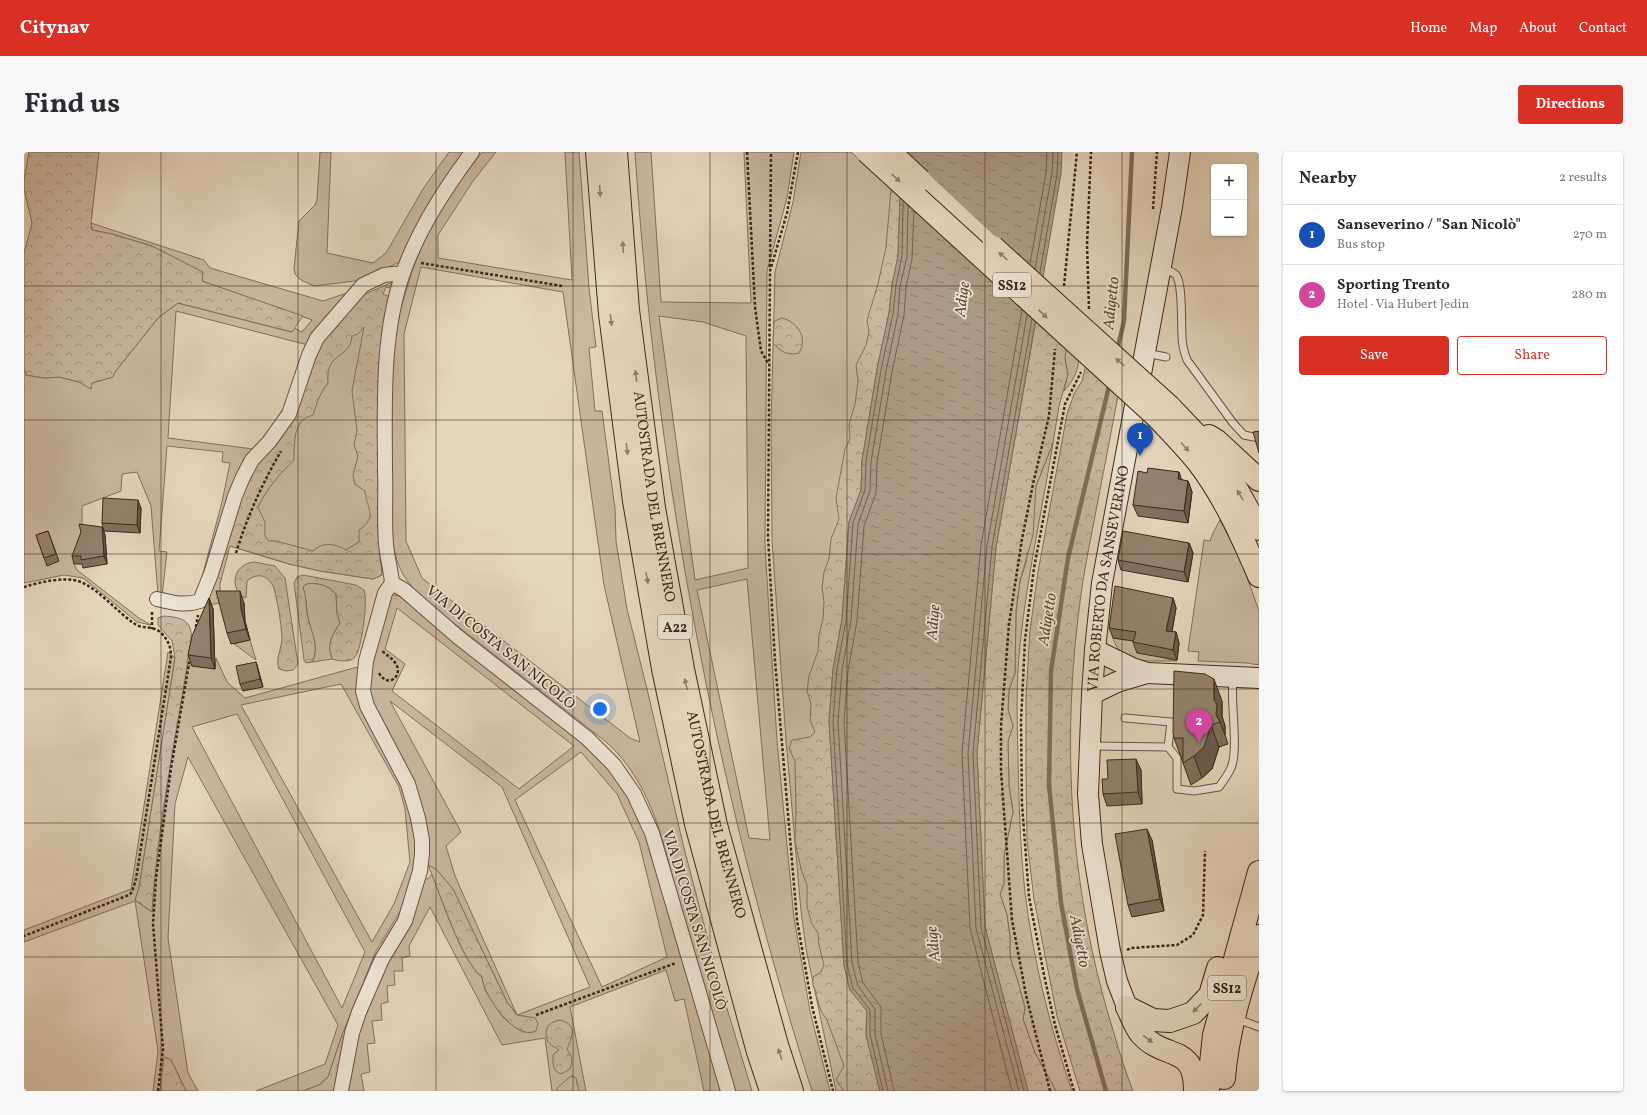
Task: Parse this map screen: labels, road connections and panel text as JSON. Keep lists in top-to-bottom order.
{
  "streets": {
    "highway": ["SS12", "AUTOSTRADA DEL BRENNERO", "A22"],
    "street": ["VIA ROBERTO DA SANSEVERINO", "VIA DI COSTA SAN NICOLÒ"]
  },
  "water": ["Adige", "Adigetto"],
  "page": {
    "header": "Citynav",
    "nav": [
      "Home",
      "Map",
      "About",
      "Contact"
    ],
    "title": "Find us",
    "buttons": [
      "Directions",
      ["Save", "Share"]
    ],
    "heading": ["Nearby", "2 results"],
    "map_buttons": ["+", "−"],
    "list": [
      {
        "mark": "1",
        "name": "Sanseverino / \"San Nicolò\"",
        "note": "Bus stop",
        "value": "270 m"
      },
      {
        "mark": "2",
        "name": "Sporting Trento",
        "note": "Hotel · Via Hubert Jedin",
        "value": "280 m"
      }
    ],
    "pins": ["1", "2"]
  }
}
